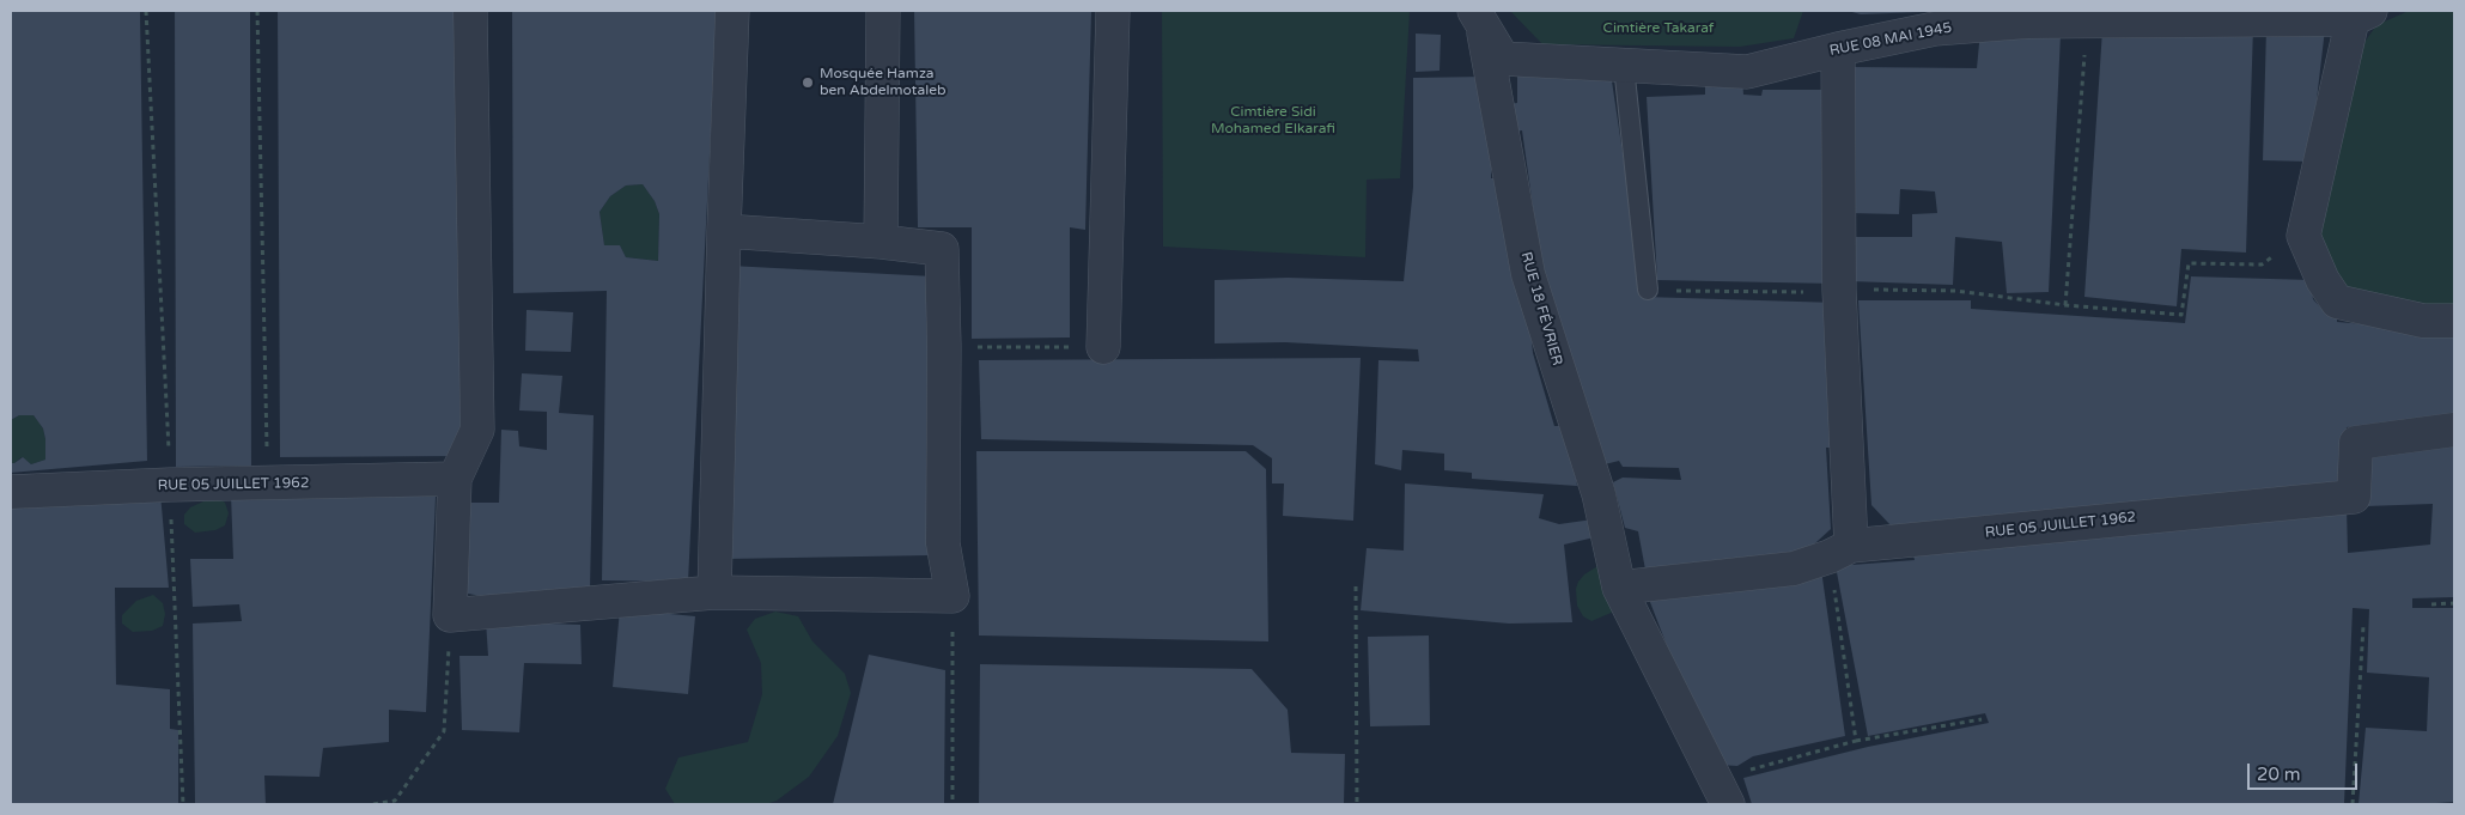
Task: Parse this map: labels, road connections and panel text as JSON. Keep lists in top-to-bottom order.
{
  "streets": {
    "street": ["RUE 08 MAI 1945", "RUE 18 FÉVRIER", "RUE 05 JUILLET 1962"]
  },
  "crossings": [
    ["RUE 08 MAI 1945", "RUE 18 FÉVRIER"],
    ["RUE 18 FÉVRIER", "RUE 05 JUILLET 1962"]
  ],
  "parks": ["Cimtière Takaraf", "Cimtière Sidi Mohamed Elkarafi"],
  "places": ["Mosquée Hamza ben Abdelmotaleb"],
  "scale_bar": "20 m"
}
